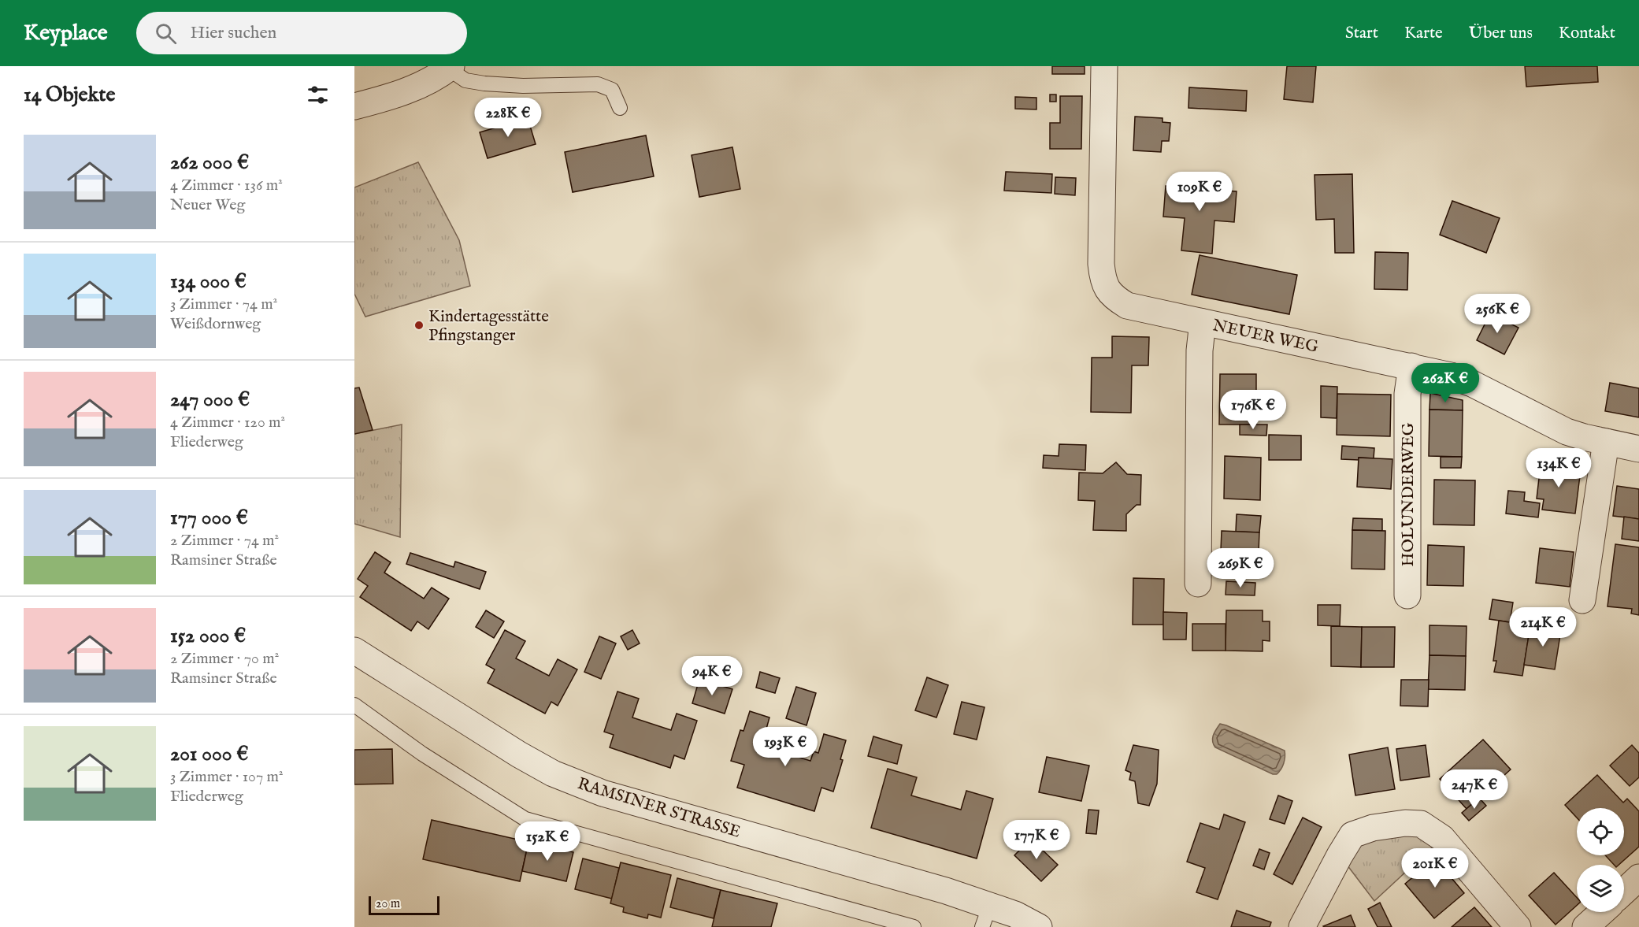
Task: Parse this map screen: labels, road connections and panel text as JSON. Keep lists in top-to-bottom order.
{
  "streets": {
    "street": ["NEUER WEG", "HOLUNDERWEG", "RAMSINER STRASSE"]
  },
  "crossings": [
    ["NEUER WEG", "HOLUNDERWEG"]
  ],
  "places": ["Kindertagesstätte Pfingstanger"],
  "scale_bar": "20 m",
  "page": {
    "header": "Keyplace",
    "search": "Hier suchen",
    "nav": [
      "Start",
      "Karte",
      "Über uns",
      "Kontakt"
    ],
    "heading": "14 Objekte",
    "price": [
      "228K €",
      "109K €",
      "256K €",
      "262K €",
      "176K €",
      "134K €",
      "269K €",
      "214K €",
      "94K €",
      "193K €",
      "247K €",
      "177K €",
      "152K €",
      "201K €"
    ],
    "list": [
      {
        "name": "262 000 €",
        "note": "4 Zimmer · 136 m² · Neuer Weg"
      },
      {
        "name": "134 000 €",
        "note": "3 Zimmer · 74 m² · Weißdornweg"
      },
      {
        "name": "247 000 €",
        "note": "4 Zimmer · 120 m² · Fliederweg"
      },
      {
        "name": "177 000 €",
        "note": "2 Zimmer · 74 m² · Ramsiner Straße"
      },
      {
        "name": "152 000 €",
        "note": "2 Zimmer · 70 m² · Ramsiner Straße"
      },
      {
        "name": "201 000 €",
        "note": "3 Zimmer · 107 m² · Fliederweg"
      }
    ],
    "scale": "20 m"
  }
}
